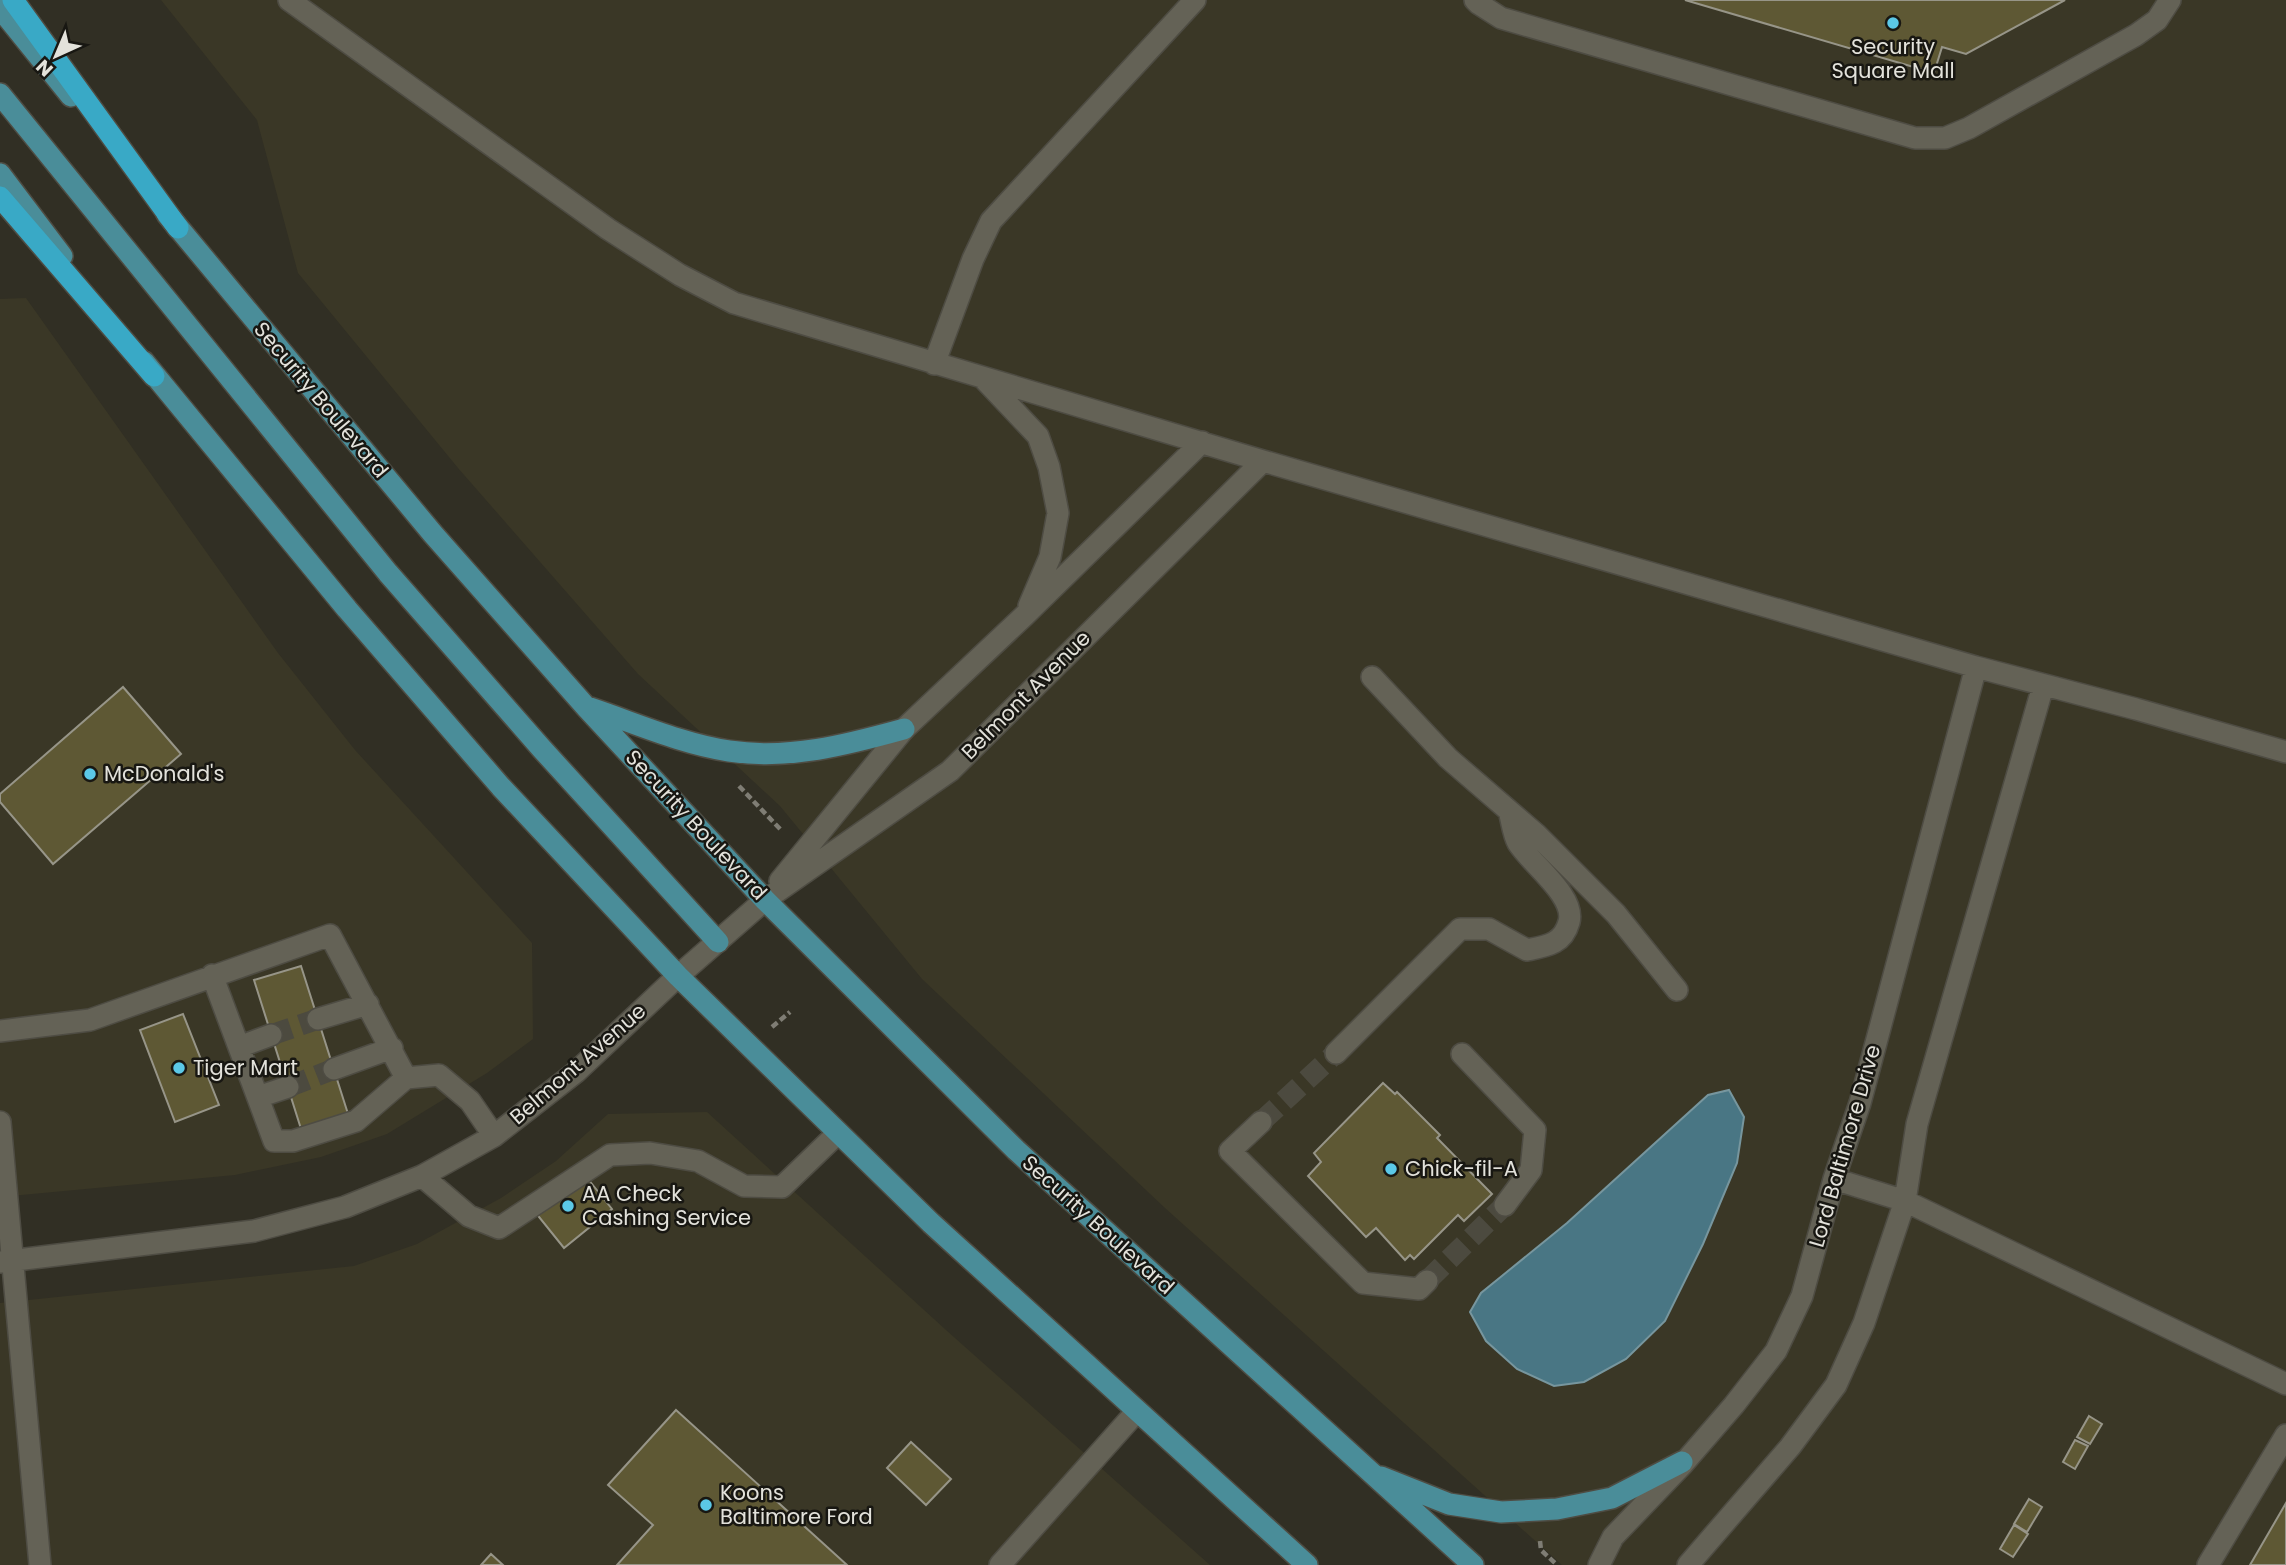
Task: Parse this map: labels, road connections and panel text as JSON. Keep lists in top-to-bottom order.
{
  "streets": {
    "main road": ["Security Boulevard"],
    "street": ["Belmont Avenue", "Lord Baltimore Drive"]
  },
  "crossings": [
    ["Security Boulevard", "Belmont Avenue"]
  ],
  "places": [
    "Security Square Mall",
    "McDonald's",
    "Tiger Mart",
    "Chick-fil-A",
    "AA Check Cashing Service",
    "Koons Baltimore Ford"
  ],
  "north": "bottom left"
}
